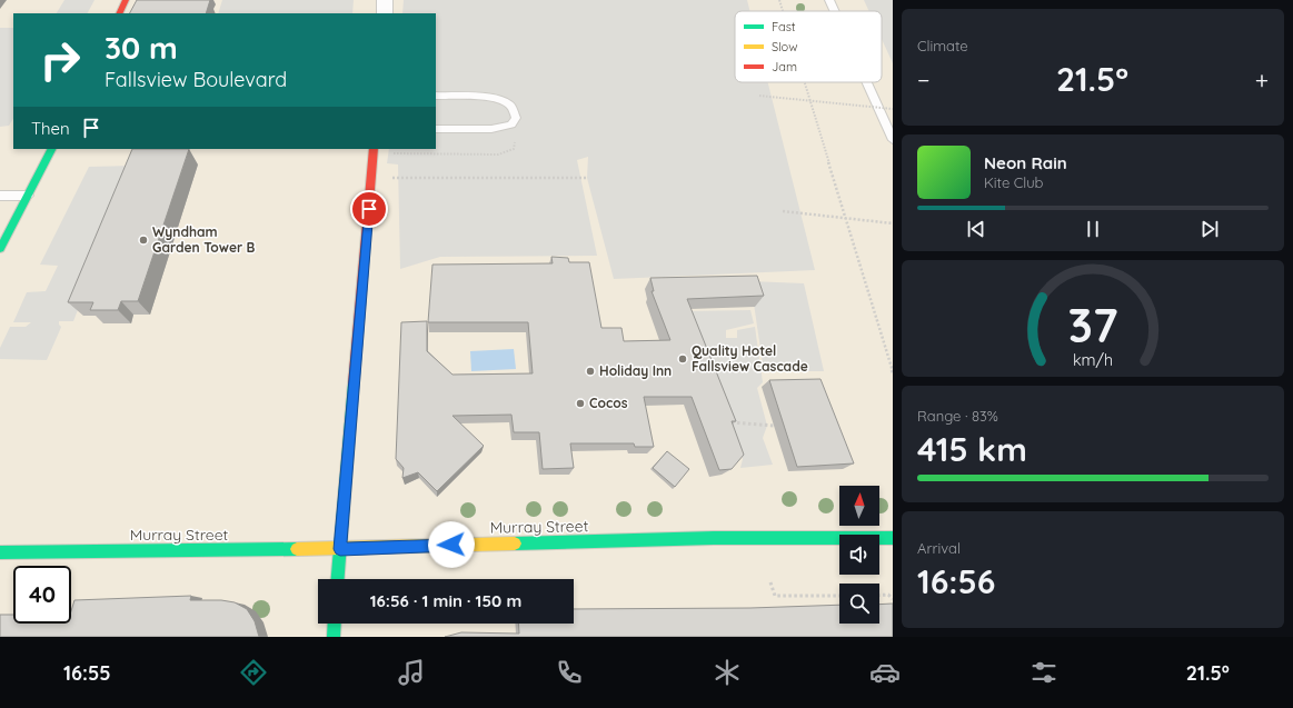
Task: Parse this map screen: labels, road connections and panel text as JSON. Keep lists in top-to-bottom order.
{
  "streets": {
    "street": ["Murray Street"]
  },
  "places": [
    "Wyndham Garden Tower B",
    "Quality Hotel Fallsview Cascade",
    "Holiday Inn",
    "Cocos"
  ],
  "legend": ["Fast", "Slow", "Jam"],
  "north": "top",
  "page": {
    "tile": [
      "Climate",
      ["Range · 83%", "415 km"],
      ["Arrival", "16:56"]
    ],
    "turn": ["30 m", "Fallsview Boulevard"],
    "heat": ["−", "21.5°", "+"],
    "then": "Then",
    "song": ["Neon Rain", "Kite Club"],
    "limit": "40",
    "trip": "16:56 · 1 min · 150 m",
    "tabs": ["16:55", "21.5°"],
    "gauge": ["37", "km/h"]
  }
}
